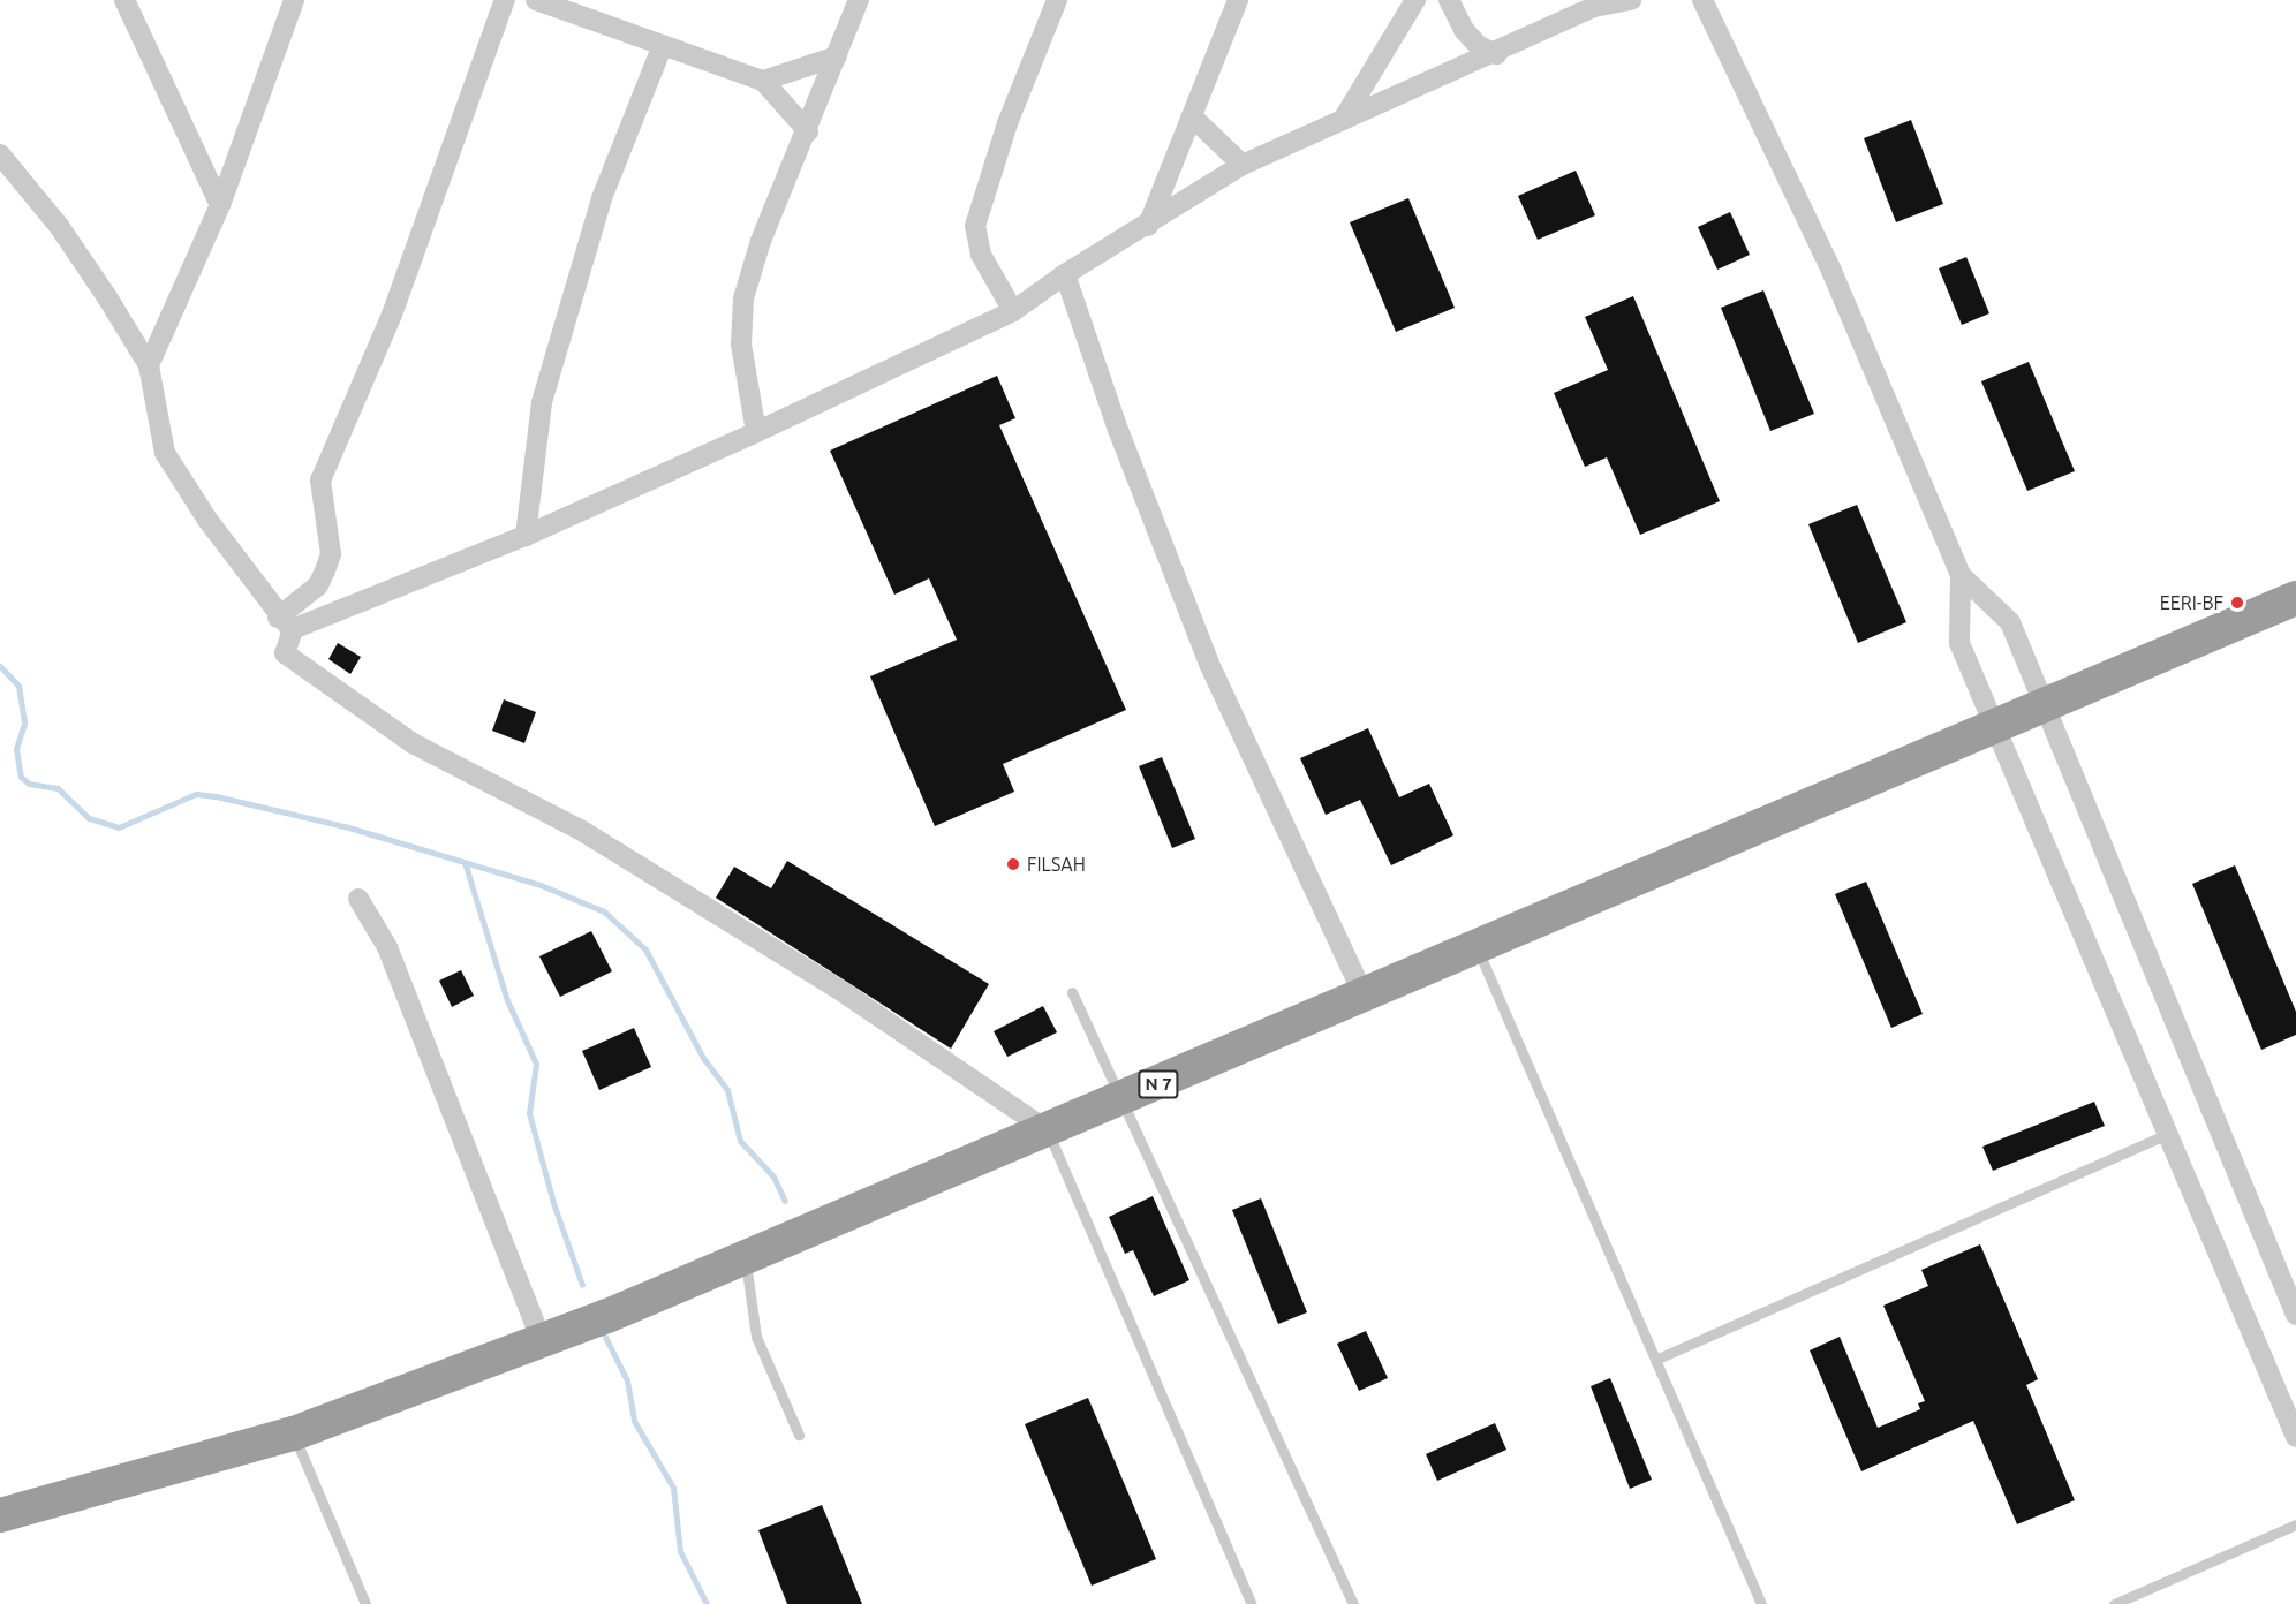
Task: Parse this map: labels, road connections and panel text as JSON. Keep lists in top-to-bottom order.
{
  "streets": {
    "highway": ["N 7"]
  },
  "places": ["EERI-BF", "FILSAH"]
}
